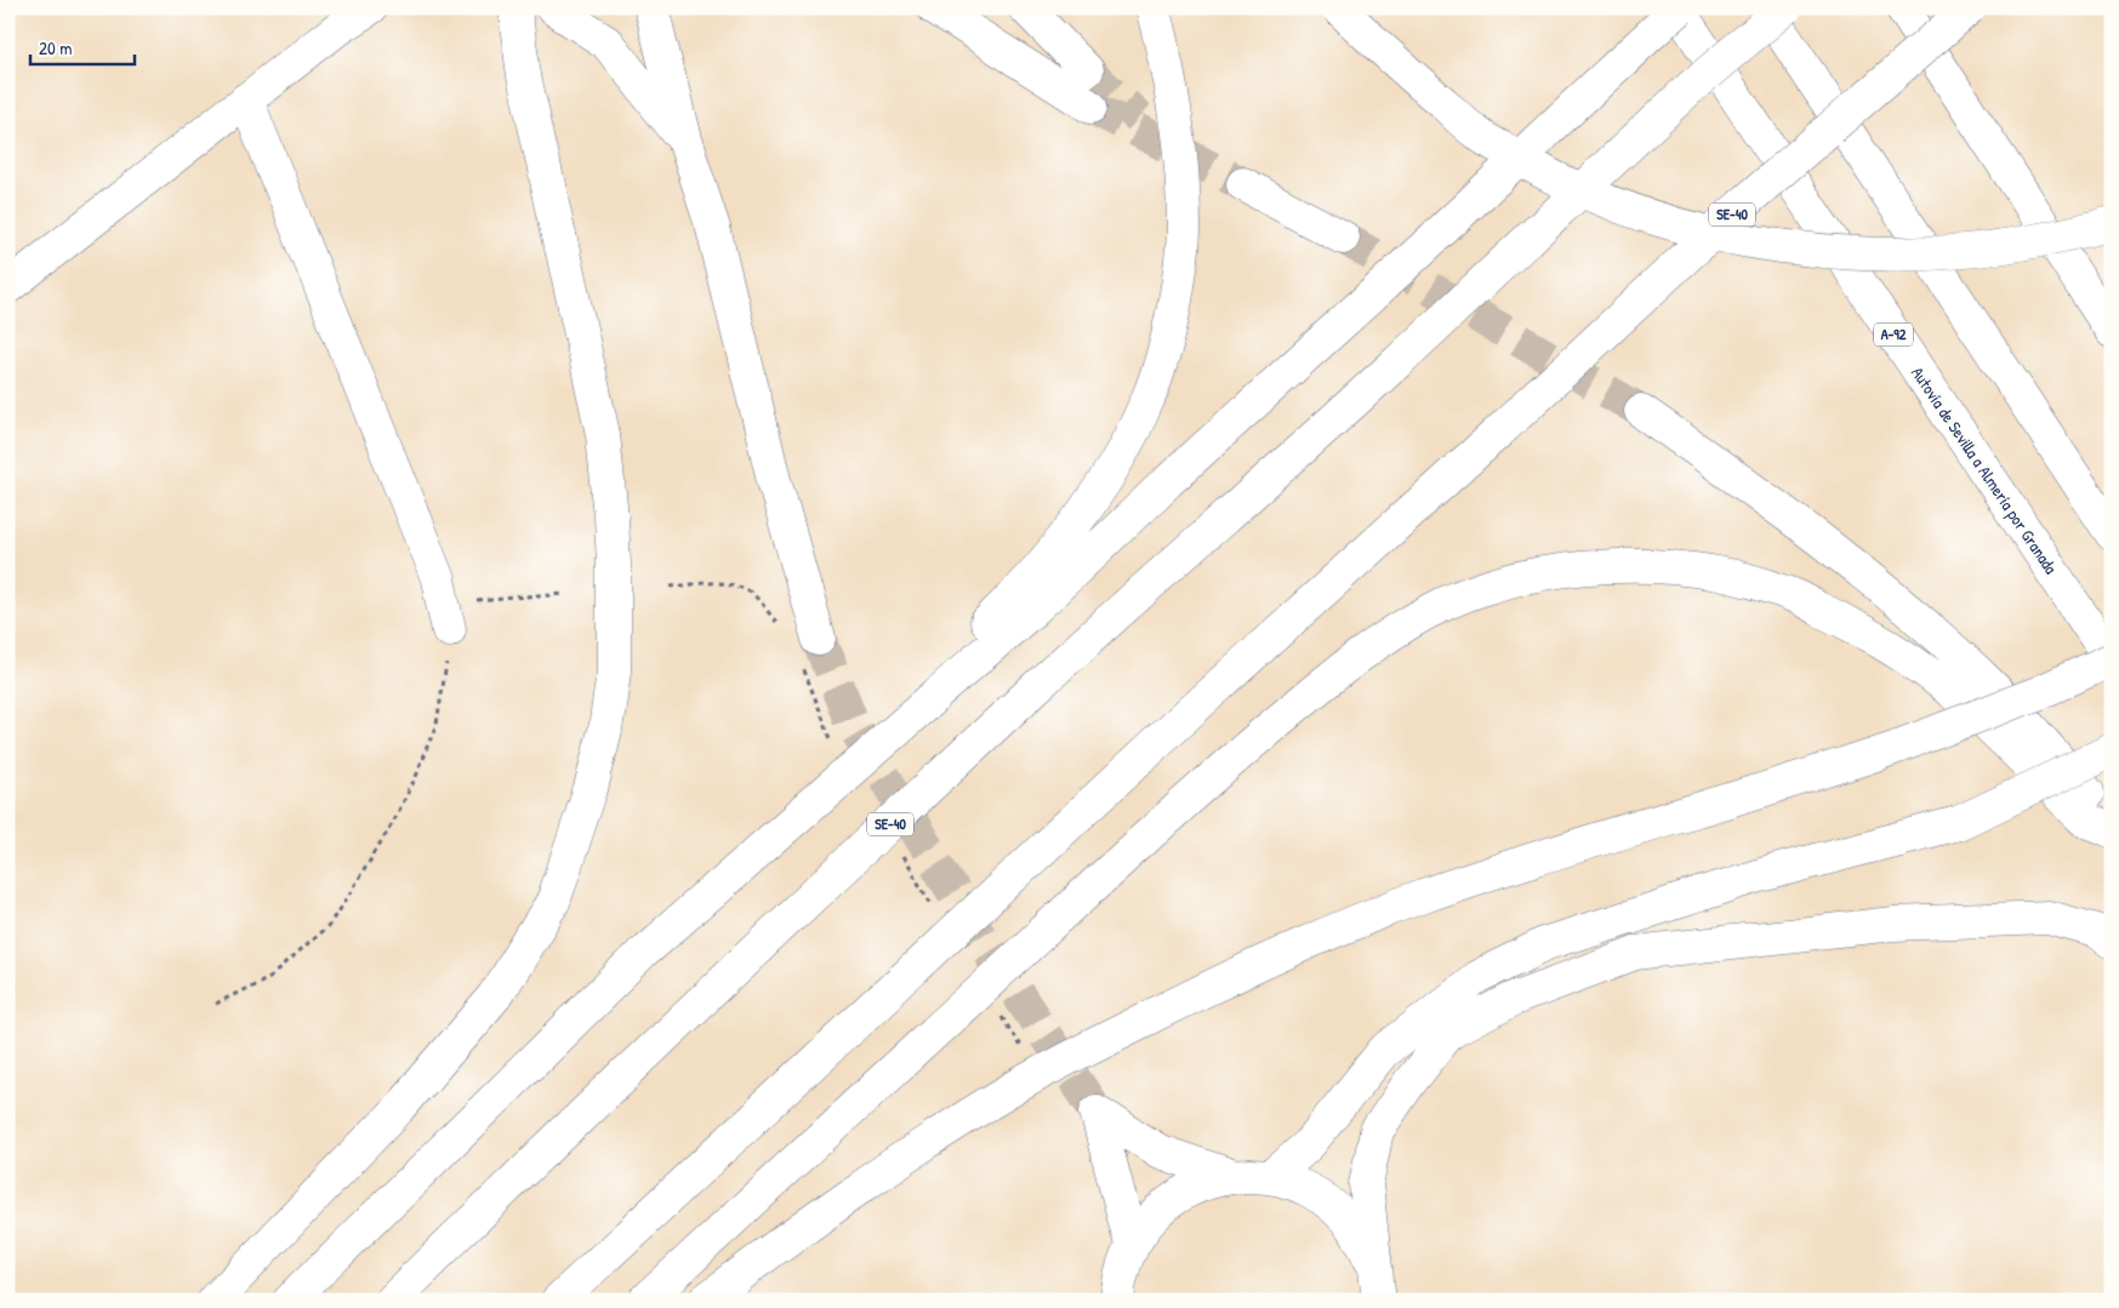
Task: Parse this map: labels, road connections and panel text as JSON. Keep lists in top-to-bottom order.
{
  "streets": {
    "main road": ["SE-40", "A-92", "Autovía de Sevilla a Almería por Granada"]
  },
  "scale_bar": "20 m"
}
